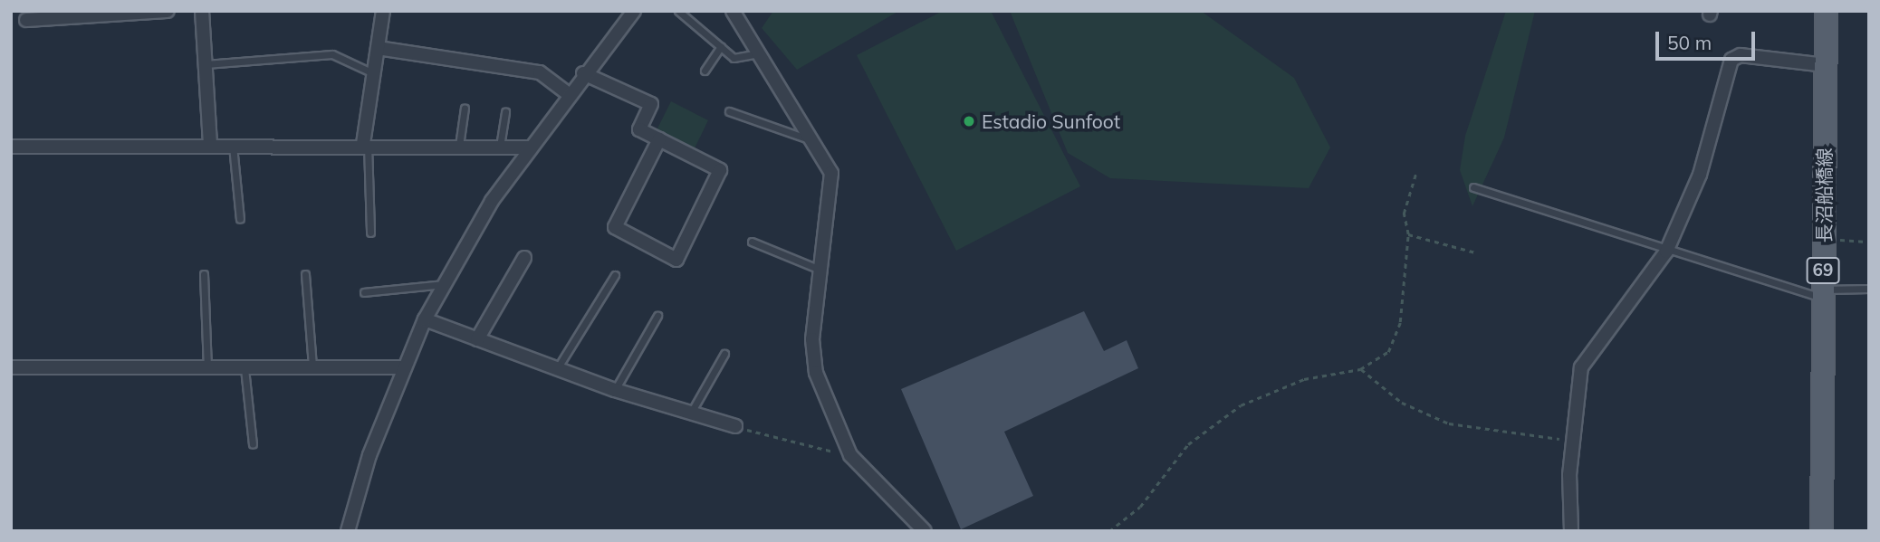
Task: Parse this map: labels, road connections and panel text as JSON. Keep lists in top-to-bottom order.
{
  "streets": {
    "main road": ["長沼船橋線", "69"]
  },
  "places": ["Estadio Sunfoot"],
  "scale_bar": "50 m"
}
